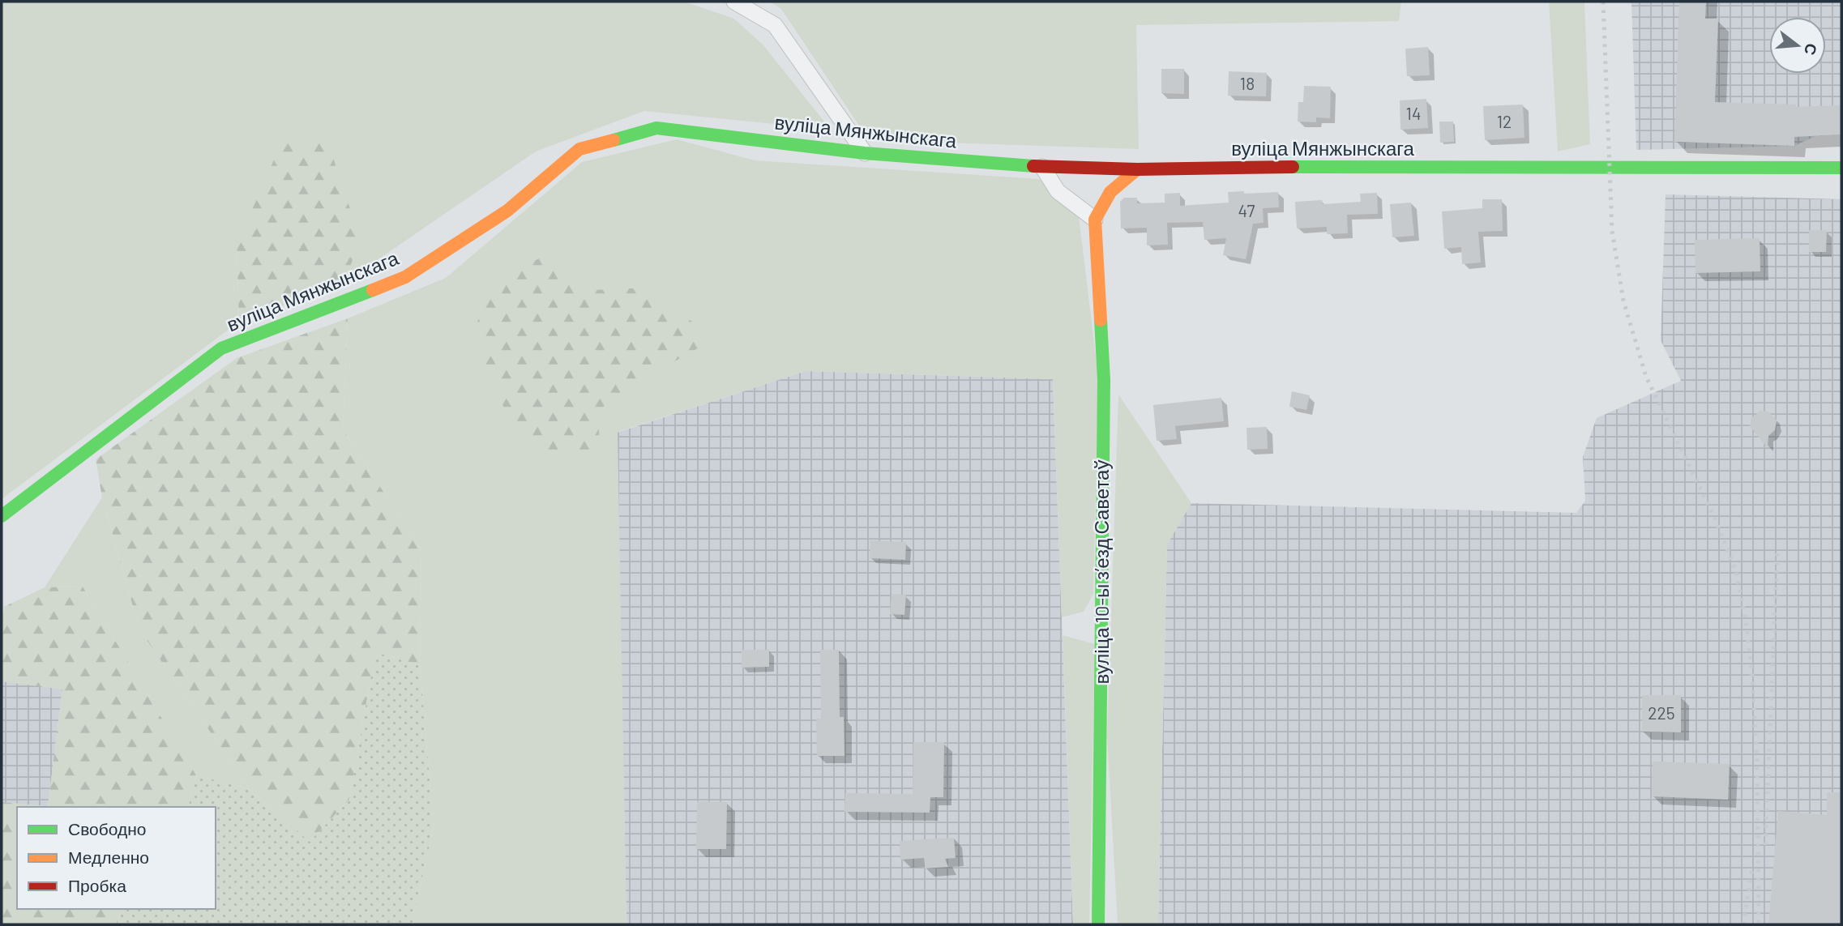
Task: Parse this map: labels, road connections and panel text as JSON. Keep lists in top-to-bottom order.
{
  "streets": {
    "street": ["вуліца Мянжынскага", "вуліца 10-ы зʼезд Саветаў"]
  },
  "house_numbers": [
    "18",
    "14",
    "12",
    "47",
    "225"
  ],
  "legend": ["Свободно", "Медленно", "Пробка"],
  "north": "right"
}
